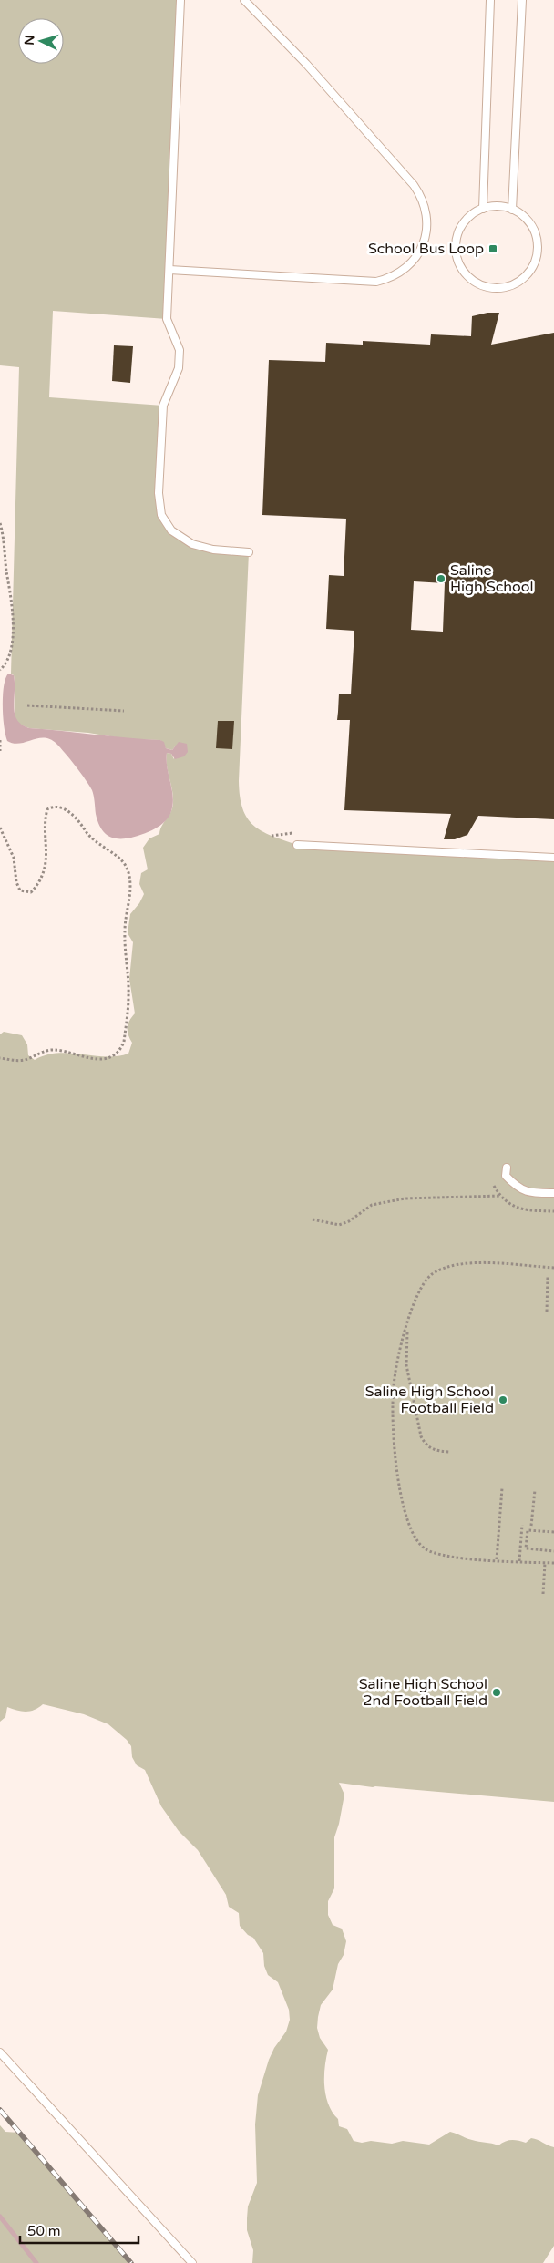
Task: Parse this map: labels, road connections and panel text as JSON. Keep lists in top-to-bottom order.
{
  "places": {
    "transit": ["School Bus Loop"],
    "other": ["Saline High School", "Saline High School Football Field", "Saline High School 2nd Football Field"]
  },
  "scale_bar": "50 m",
  "north": "left"
}
